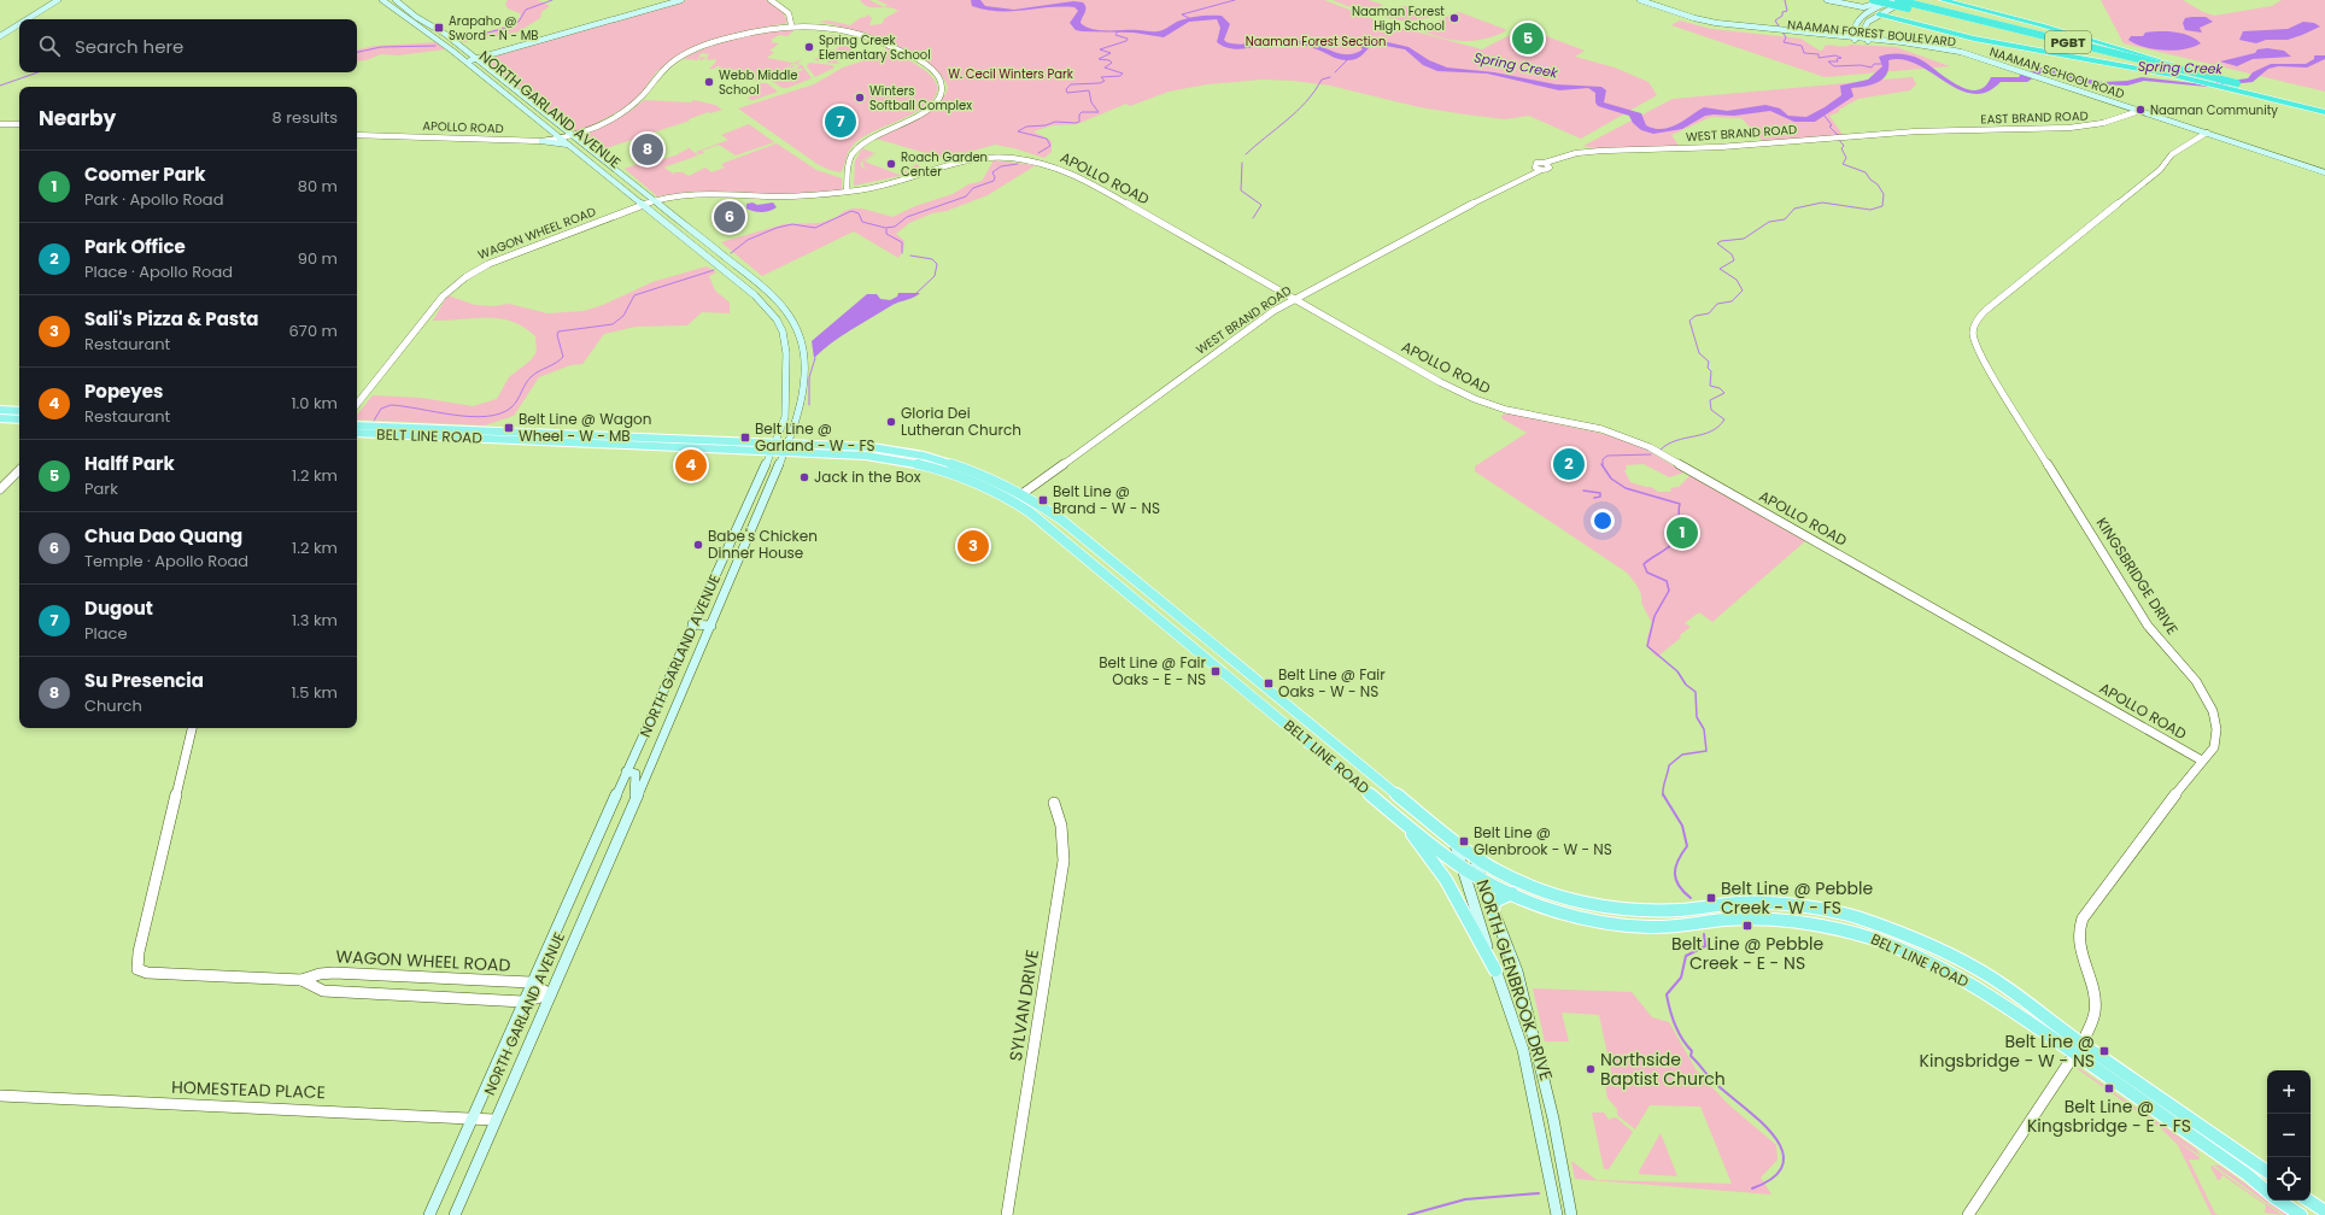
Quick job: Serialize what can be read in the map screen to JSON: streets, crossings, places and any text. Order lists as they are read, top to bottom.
{
  "streets": {
    "highway": ["PGBT"],
    "main road": [
      "NAAMAN FOREST BOULEVARD",
      "NAAMAN SCHOOL ROAD",
      "NORTH GARLAND AVENUE",
      "BELT LINE ROAD",
      "NORTH GLENBROOK DRIVE"
    ],
    "street": [
      "EAST BRAND ROAD",
      "APOLLO ROAD",
      "WEST BRAND ROAD",
      "WAGON WHEEL ROAD",
      "KINGSBRIDGE DRIVE",
      "SYLVAN DRIVE",
      "HOMESTEAD PLACE"
    ]
  },
  "crossings": [
    ["NAAMAN FOREST BOULEVARD", "NAAMAN SCHOOL ROAD"],
    ["NAAMAN SCHOOL ROAD", "EAST BRAND ROAD"],
    ["NAAMAN SCHOOL ROAD", "KINGSBRIDGE DRIVE"],
    ["NORTH GARLAND AVENUE", "APOLLO ROAD"],
    ["NORTH GARLAND AVENUE", "WAGON WHEEL ROAD"],
    ["NORTH GARLAND AVENUE", "BELT LINE ROAD"],
    ["NORTH GARLAND AVENUE", "HOMESTEAD PLACE"],
    ["EAST BRAND ROAD", "WEST BRAND ROAD"],
    ["APOLLO ROAD", "WEST BRAND ROAD"],
    ["APOLLO ROAD", "WAGON WHEEL ROAD"],
    ["APOLLO ROAD", "KINGSBRIDGE DRIVE"],
    ["WEST BRAND ROAD", "BELT LINE ROAD"],
    ["BELT LINE ROAD", "KINGSBRIDGE DRIVE"],
    ["BELT LINE ROAD", "NORTH GLENBROOK DRIVE"]
  ],
  "water": ["Spring Creek"],
  "parks": ["Naaman Forest Section", "W. Cecil Winters Park"],
  "places": {
    "other": [
      "Naaman Forest High School",
      "Spring Creek Elementary School",
      "Webb Middle School",
      "Winters Softball Complex",
      "Naaman Community",
      "Roach Garden Center",
      "Gloria Dei Lutheran Church",
      "Jack in the Box",
      "Babe's Chicken Dinner House",
      "Northside Baptist Church"
    ],
    "transit": [
      "Arapaho @ Sword - N - MB",
      "Belt Line @ Wagon Wheel - W - MB",
      "Belt Line @ Garland - W - FS",
      "Belt Line @ Brand - W - NS",
      "Belt Line @ Fair Oaks - E - NS",
      "Belt Line @ Fair Oaks - W - NS",
      "Belt Line @ Glenbrook - W - NS",
      "Belt Line @ Pebble Creek - W - FS",
      "Belt Line @ Pebble Creek - E - NS",
      "Belt Line @ Kingsbridge - W - NS",
      "Belt Line @ Kingsbridge - E - FS"
    ]
  },
  "page": {
    "search": "Search here",
    "pins": [
      "5",
      "7",
      "8",
      "6",
      "2",
      "4",
      "1",
      "3"
    ],
    "heading": ["Nearby", "8 results"],
    "list": [
      {
        "mark": "1",
        "name": "Coomer Park",
        "note": "Park · Apollo Road",
        "value": "80 m"
      },
      {
        "mark": "2",
        "name": "Park Office",
        "note": "Place · Apollo Road",
        "value": "90 m"
      },
      {
        "mark": "3",
        "name": "Sali's Pizza & Pasta",
        "note": "Restaurant",
        "value": "670 m"
      },
      {
        "mark": "4",
        "name": "Popeyes",
        "note": "Restaurant",
        "value": "1.0 km"
      },
      {
        "mark": "5",
        "name": "Halff Park",
        "note": "Park",
        "value": "1.2 km"
      },
      {
        "mark": "6",
        "name": "Chua Dao Quang",
        "note": "Temple · Apollo Road",
        "value": "1.2 km"
      },
      {
        "mark": "7",
        "name": "Dugout",
        "note": "Place",
        "value": "1.3 km"
      },
      {
        "mark": "8",
        "name": "Su Presencia",
        "note": "Church",
        "value": "1.5 km"
      }
    ],
    "map_buttons": ["+", "−"]
  }
}
